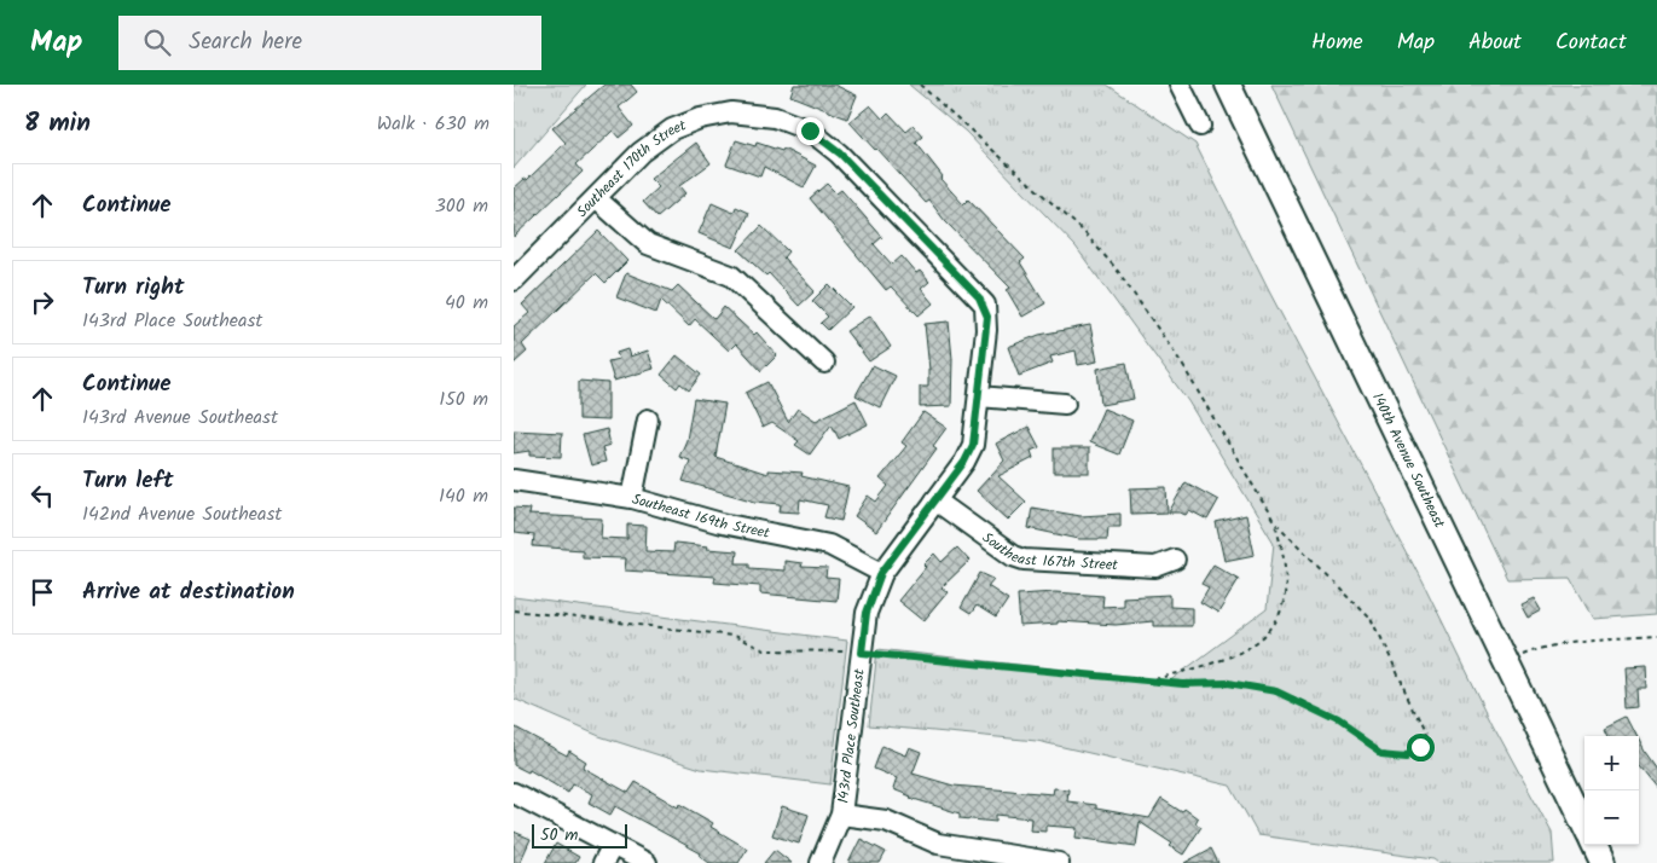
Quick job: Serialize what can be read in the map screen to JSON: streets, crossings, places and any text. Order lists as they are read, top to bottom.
{
  "streets": {
    "main road": ["140th Avenue Southeast"],
    "street": [
      "Southeast 170th Street",
      "Southeast 169th Street",
      "Southeast 167th Street",
      "143rd Place Southeast"
    ]
  },
  "crossings": [
    ["Southeast 170th Street", "143rd Place Southeast"],
    ["Southeast 169th Street", "143rd Place Southeast"],
    ["Southeast 167th Street", "143rd Place Southeast"]
  ],
  "scale_bar": "50 m",
  "page": {
    "header": "Map",
    "search": "Search here",
    "nav": [
      "Home",
      "Map",
      "About",
      "Contact"
    ],
    "heading": ["8 min", "Walk · 630 m"],
    "list": [
      ["Continue", "300 m"],
      ["Turn right", "143rd Place Southeast", "40 m"],
      ["Continue", "143rd Avenue Southeast", "150 m"],
      ["Turn left", "142nd Avenue Southeast", "140 m"],
      "Arrive at destination"
    ],
    "map_buttons": ["+", "−"],
    "scale": "50 m"
  }
}
